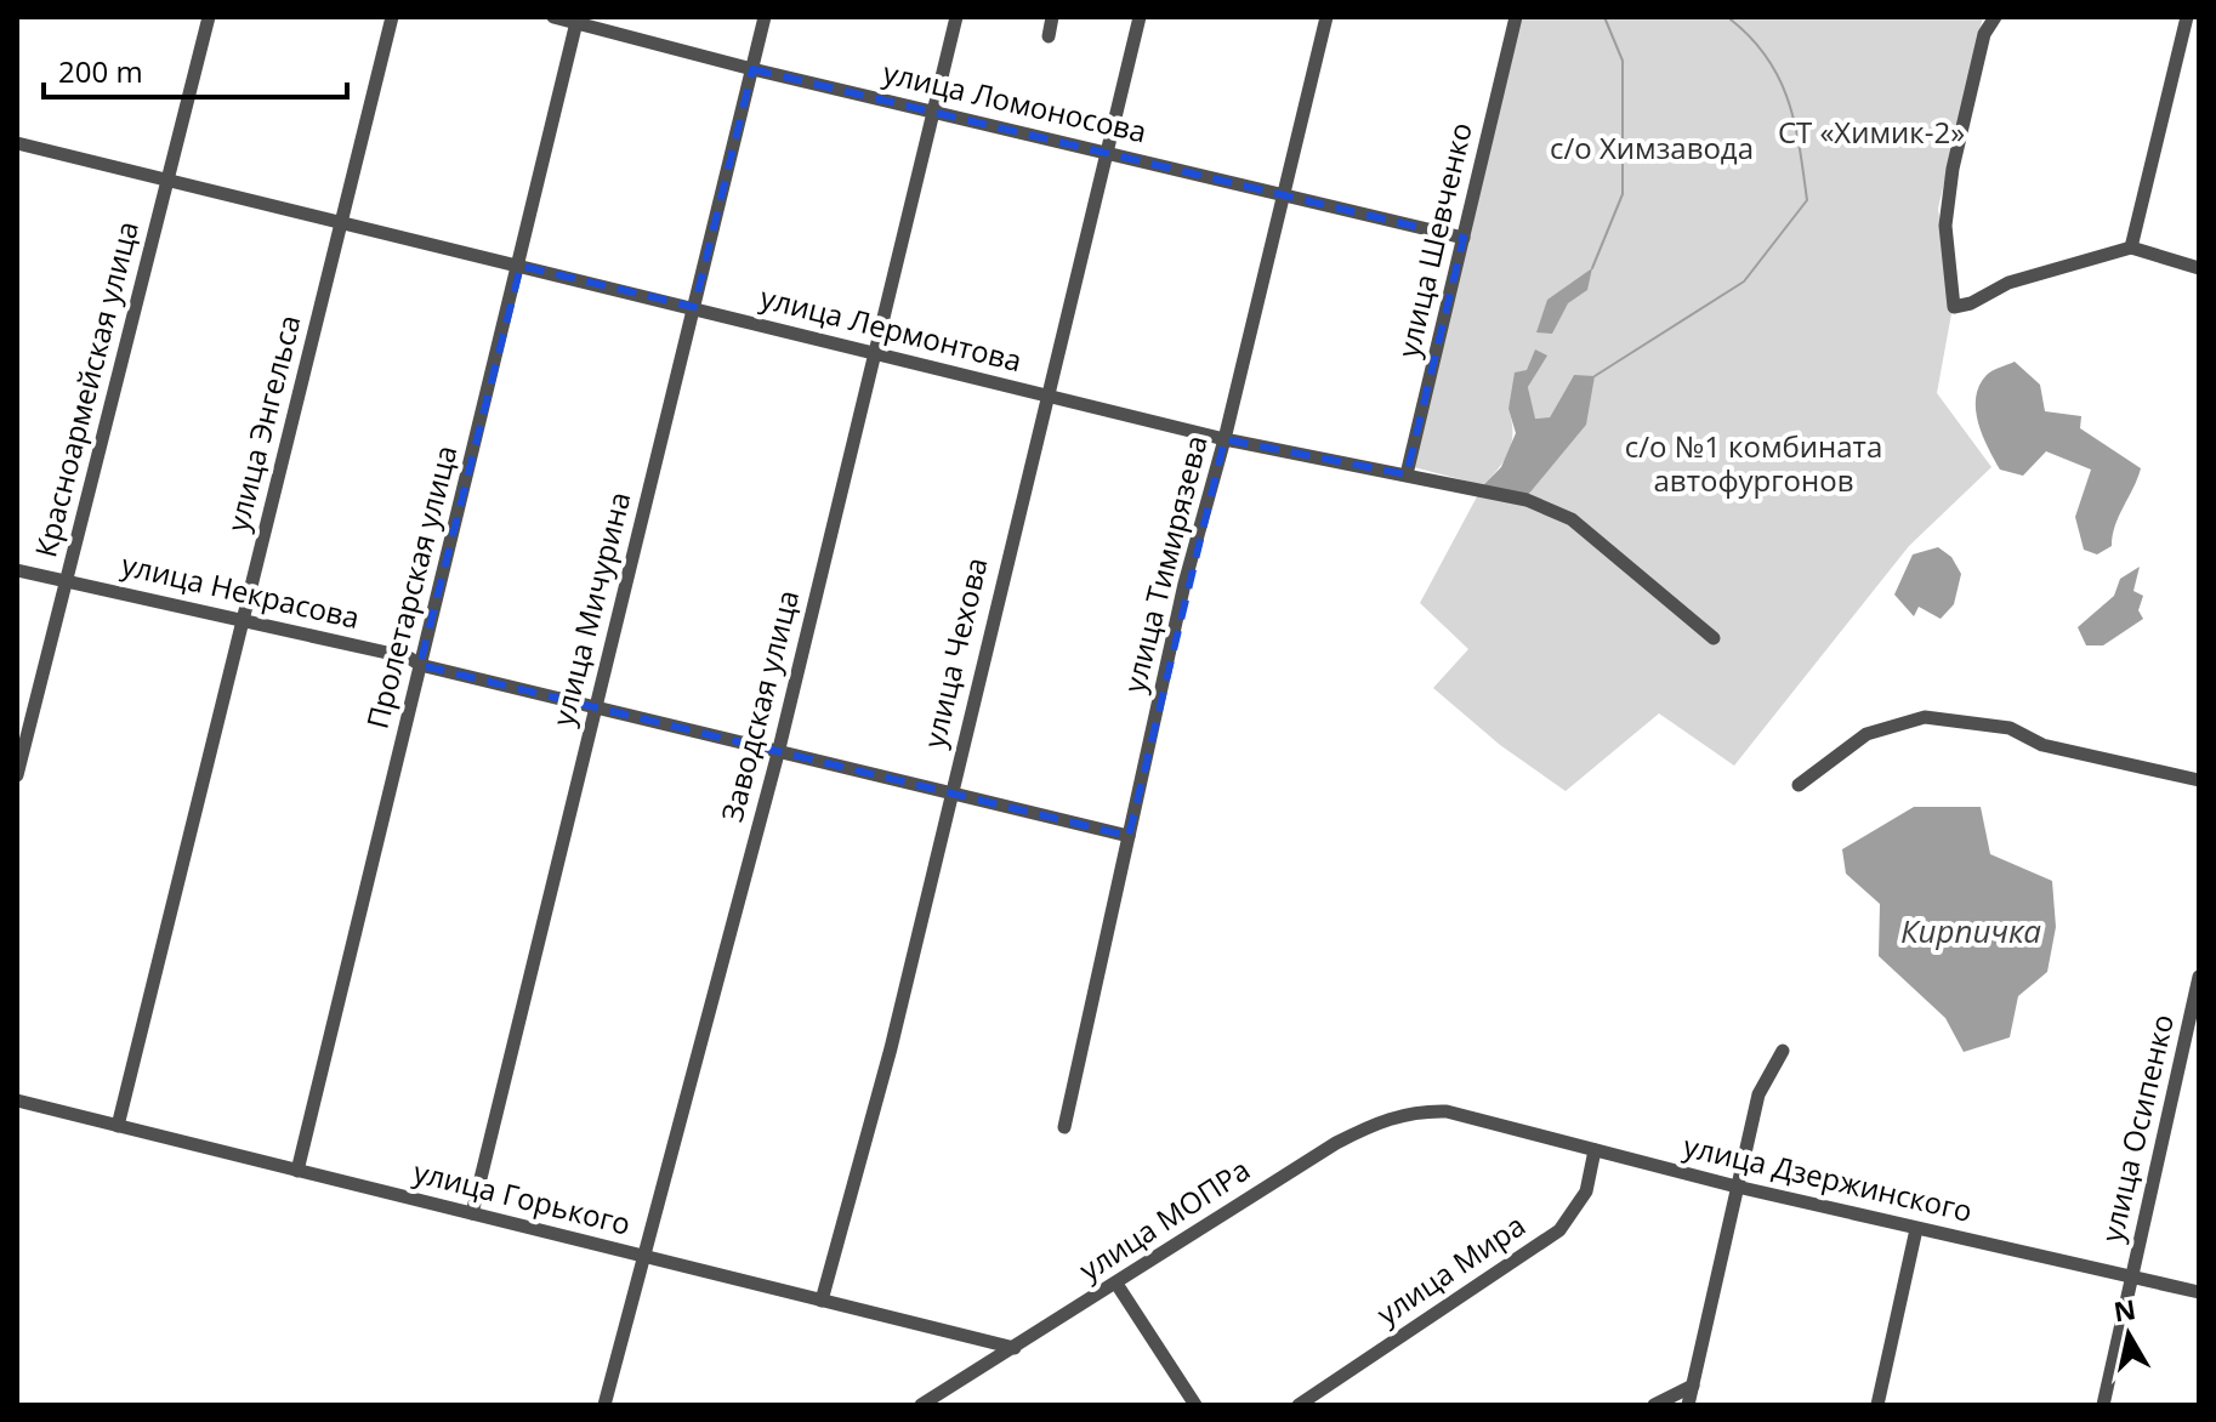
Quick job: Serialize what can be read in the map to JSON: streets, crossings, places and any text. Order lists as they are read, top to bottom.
{
  "streets": {
    "street": [
      "улица Ломоносова",
      "улица Шевченко",
      "улица Лермонтова",
      "Красноармейская улица",
      "улица Энгельса",
      "улица Тимирязева",
      "Пролетарская улица",
      "улица Некрасова",
      "улица Мичурина",
      "улица Чехова",
      "Заводская улица",
      "улица Осипенко",
      "улица Дзержинского",
      "улица Горького",
      "улица МОПРа",
      "улица Мира"
    ]
  },
  "crossings": [
    ["улица Ломоносова", "улица Шевченко"],
    ["улица Ломоносова", "улица Тимирязева"],
    ["улица Ломоносова", "Пролетарская улица"],
    ["улица Ломоносова", "улица Мичурина"],
    ["улица Ломоносова", "улица Чехова"],
    ["улица Ломоносова", "Заводская улица"],
    ["улица Шевченко", "улица Лермонтова"],
    ["улица Лермонтова", "Красноармейская улица"],
    ["улица Лермонтова", "улица Энгельса"],
    ["улица Лермонтова", "улица Тимирязева"],
    ["улица Лермонтова", "Пролетарская улица"],
    ["улица Лермонтова", "улица Мичурина"],
    ["улица Лермонтова", "улица Чехова"],
    ["улица Лермонтова", "Заводская улица"],
    ["Красноармейская улица", "улица Некрасова"],
    ["улица Энгельса", "улица Некрасова"],
    ["улица Энгельса", "улица Горького"],
    ["улица Тимирязева", "улица Некрасова"],
    ["Пролетарская улица", "улица Некрасова"],
    ["Пролетарская улица", "улица Горького"],
    ["улица Некрасова", "улица Мичурина"],
    ["улица Некрасова", "улица Чехова"],
    ["улица Некрасова", "Заводская улица"],
    ["улица Мичурина", "улица Горького"],
    ["улица Чехова", "улица Горького"],
    ["Заводская улица", "улица Горького"],
    ["улица Осипенко", "улица Дзержинского"],
    ["улица Дзержинского", "улица МОПРа"],
    ["улица Дзержинского", "улица Мира"],
    ["улица Горького", "улица МОПРа"]
  ],
  "water": ["Кирпичка"],
  "parks": ["СТ «Химик-2»", "с/о Химзавода", "с/о №1 комбината автофургонов"],
  "scale_bar": "200 m",
  "north": "top"
}
